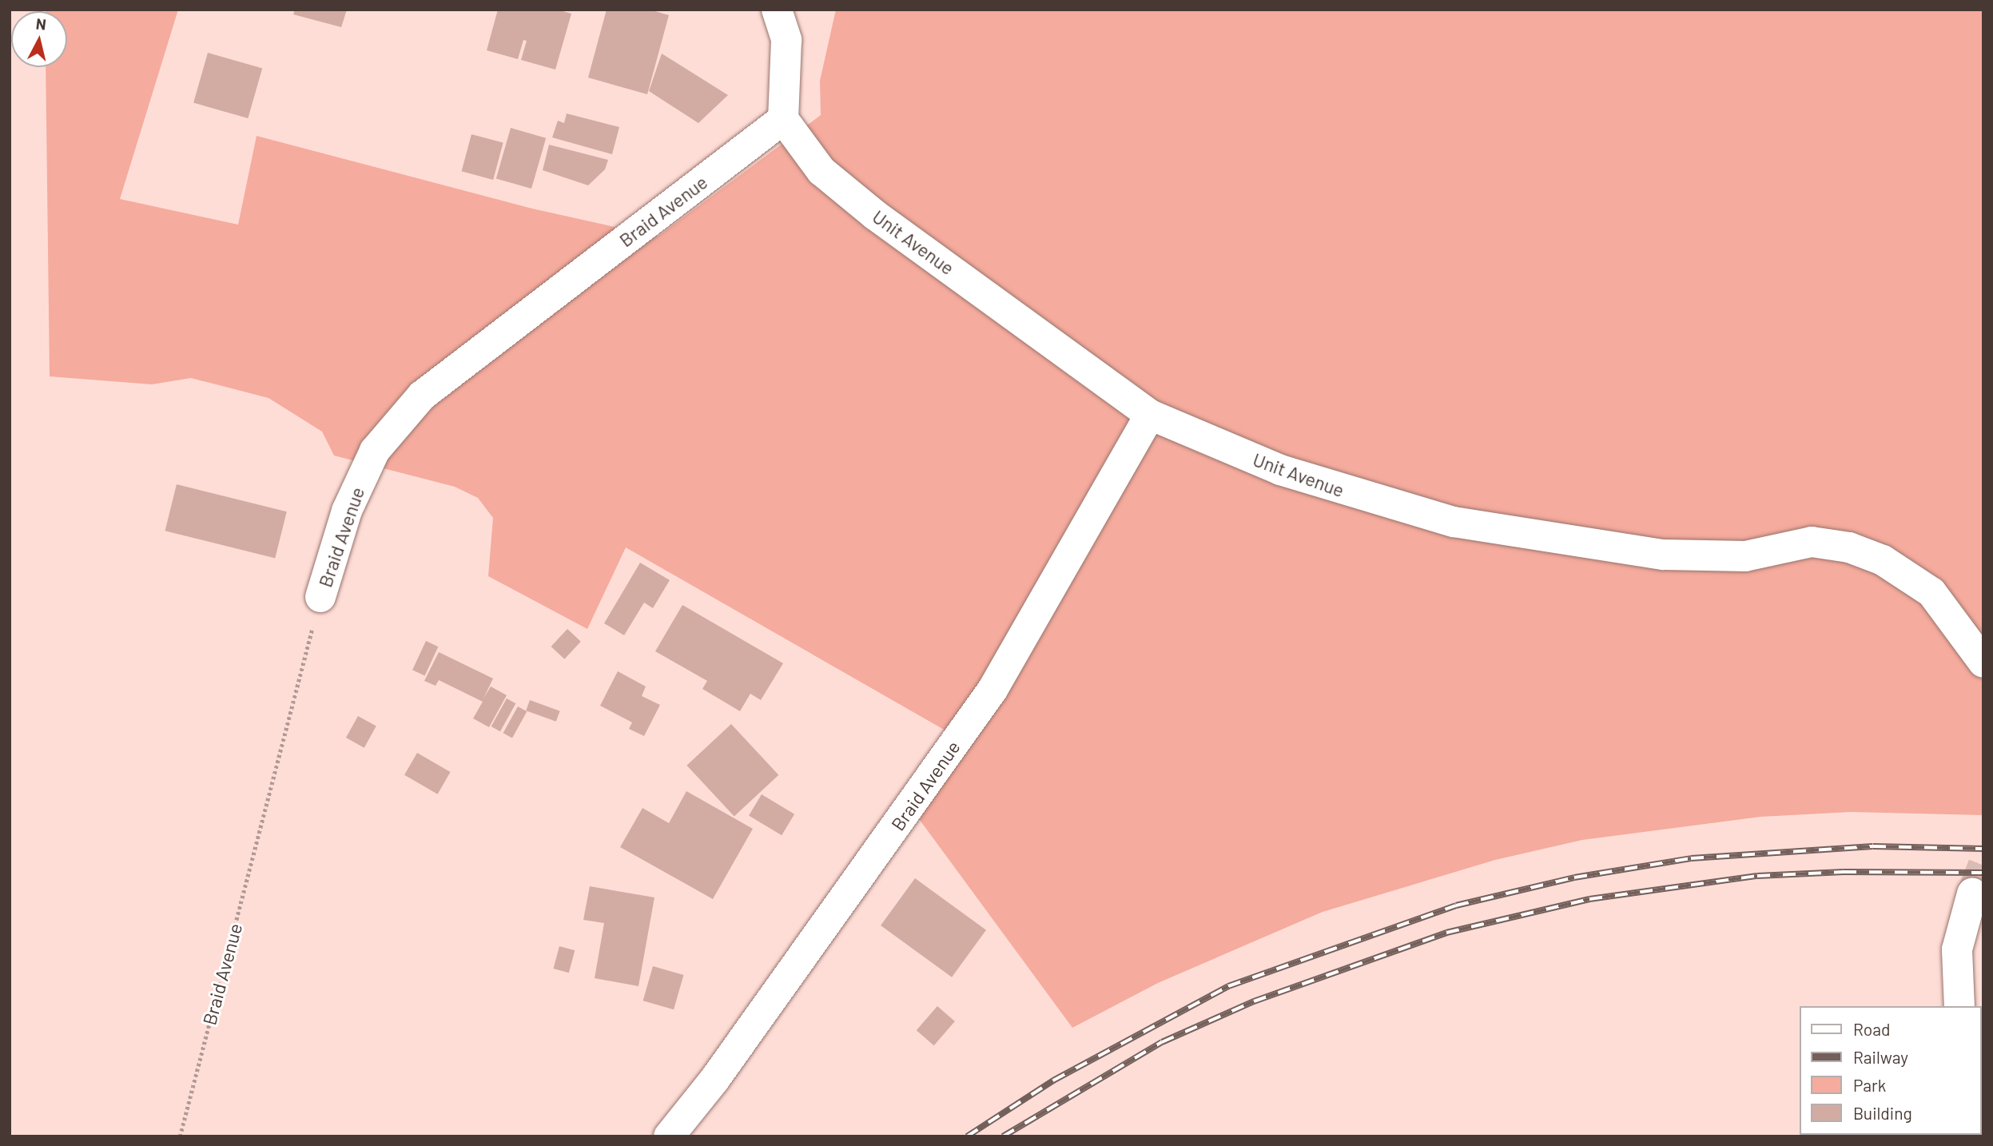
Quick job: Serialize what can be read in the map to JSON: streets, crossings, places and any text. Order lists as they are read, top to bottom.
{
  "streets": {
    "street": ["Braid Avenue", "Unit Avenue"]
  },
  "crossings": [
    ["Braid Avenue", "Unit Avenue"]
  ],
  "legend": [
    "Road",
    "Railway",
    "Park",
    "Building"
  ],
  "north": "top"
}
